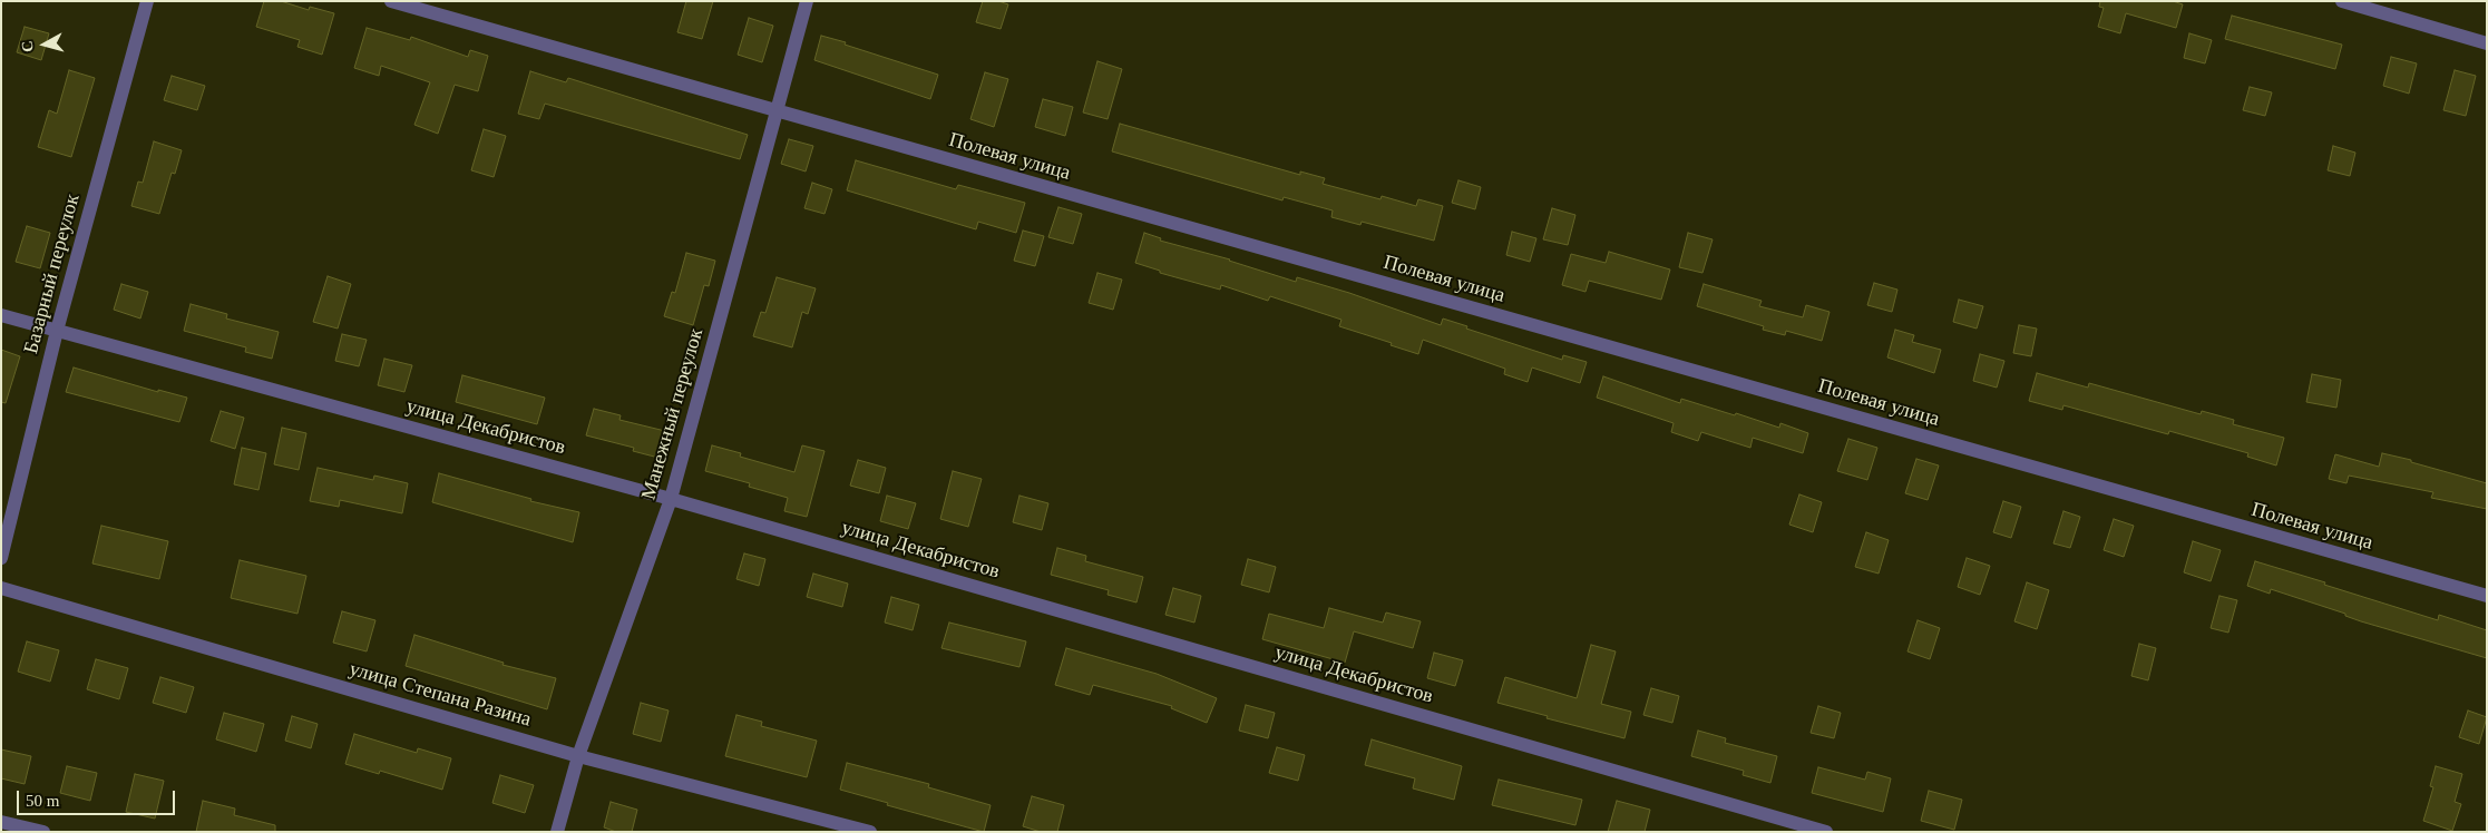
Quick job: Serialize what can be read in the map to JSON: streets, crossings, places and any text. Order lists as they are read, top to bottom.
{
  "streets": {
    "street": [
      "Полевая улица",
      "Базарный переулок",
      "Манежный переулок",
      "улица Декабристов",
      "улица Степана Разина"
    ]
  },
  "crossings": [
    ["Полевая улица", "Манежный переулок"],
    ["Базарный переулок", "улица Декабристов"],
    ["Манежный переулок", "улица Декабристов"],
    ["Манежный переулок", "улица Степана Разина"]
  ],
  "scale_bar": "50 m",
  "north": "left"
}
